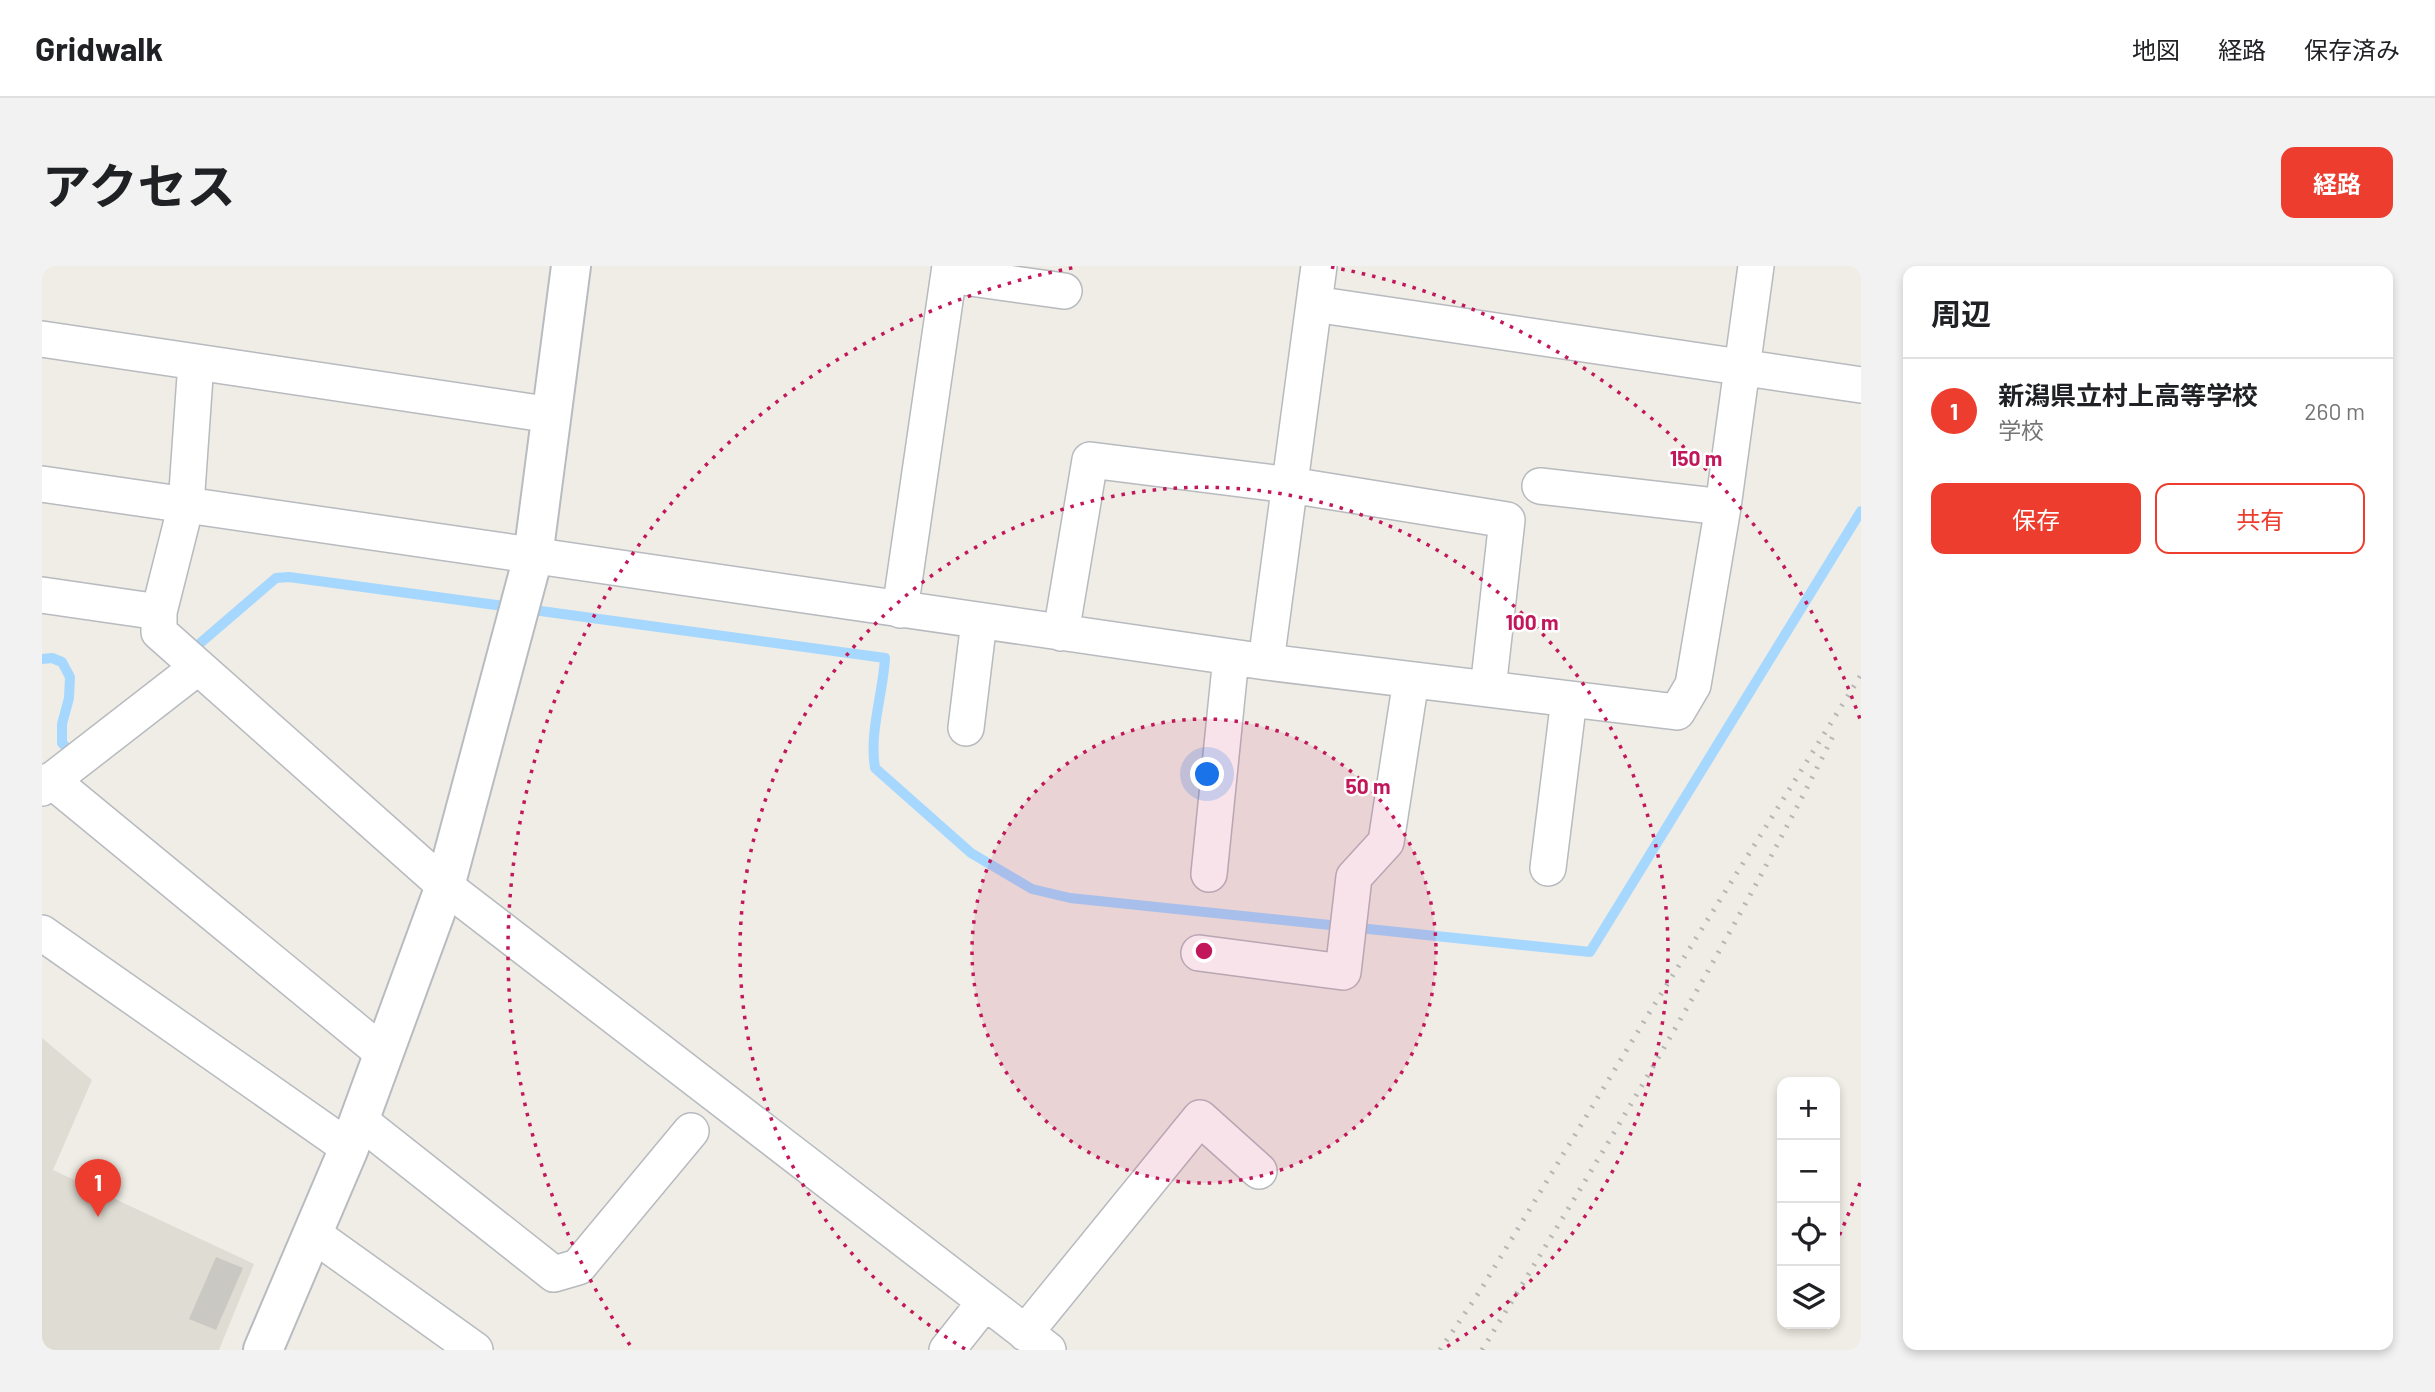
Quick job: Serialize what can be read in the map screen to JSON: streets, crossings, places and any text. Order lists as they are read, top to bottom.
{
  "page": {
    "header": "Gridwalk",
    "nav": ["地図", "経路", "保存済み"],
    "title": "アクセス",
    "buttons": [
      "経路",
      ["保存", "共有"]
    ],
    "heading": "周辺",
    "list": [
      {
        "mark": "1",
        "name": "新潟県立村上高等学校",
        "note": "学校",
        "value": "260 m"
      }
    ],
    "map_buttons": ["+", "−"],
    "pins": "1"
  },
  "rings": ["150 m", "100 m", "50 m"]
}
